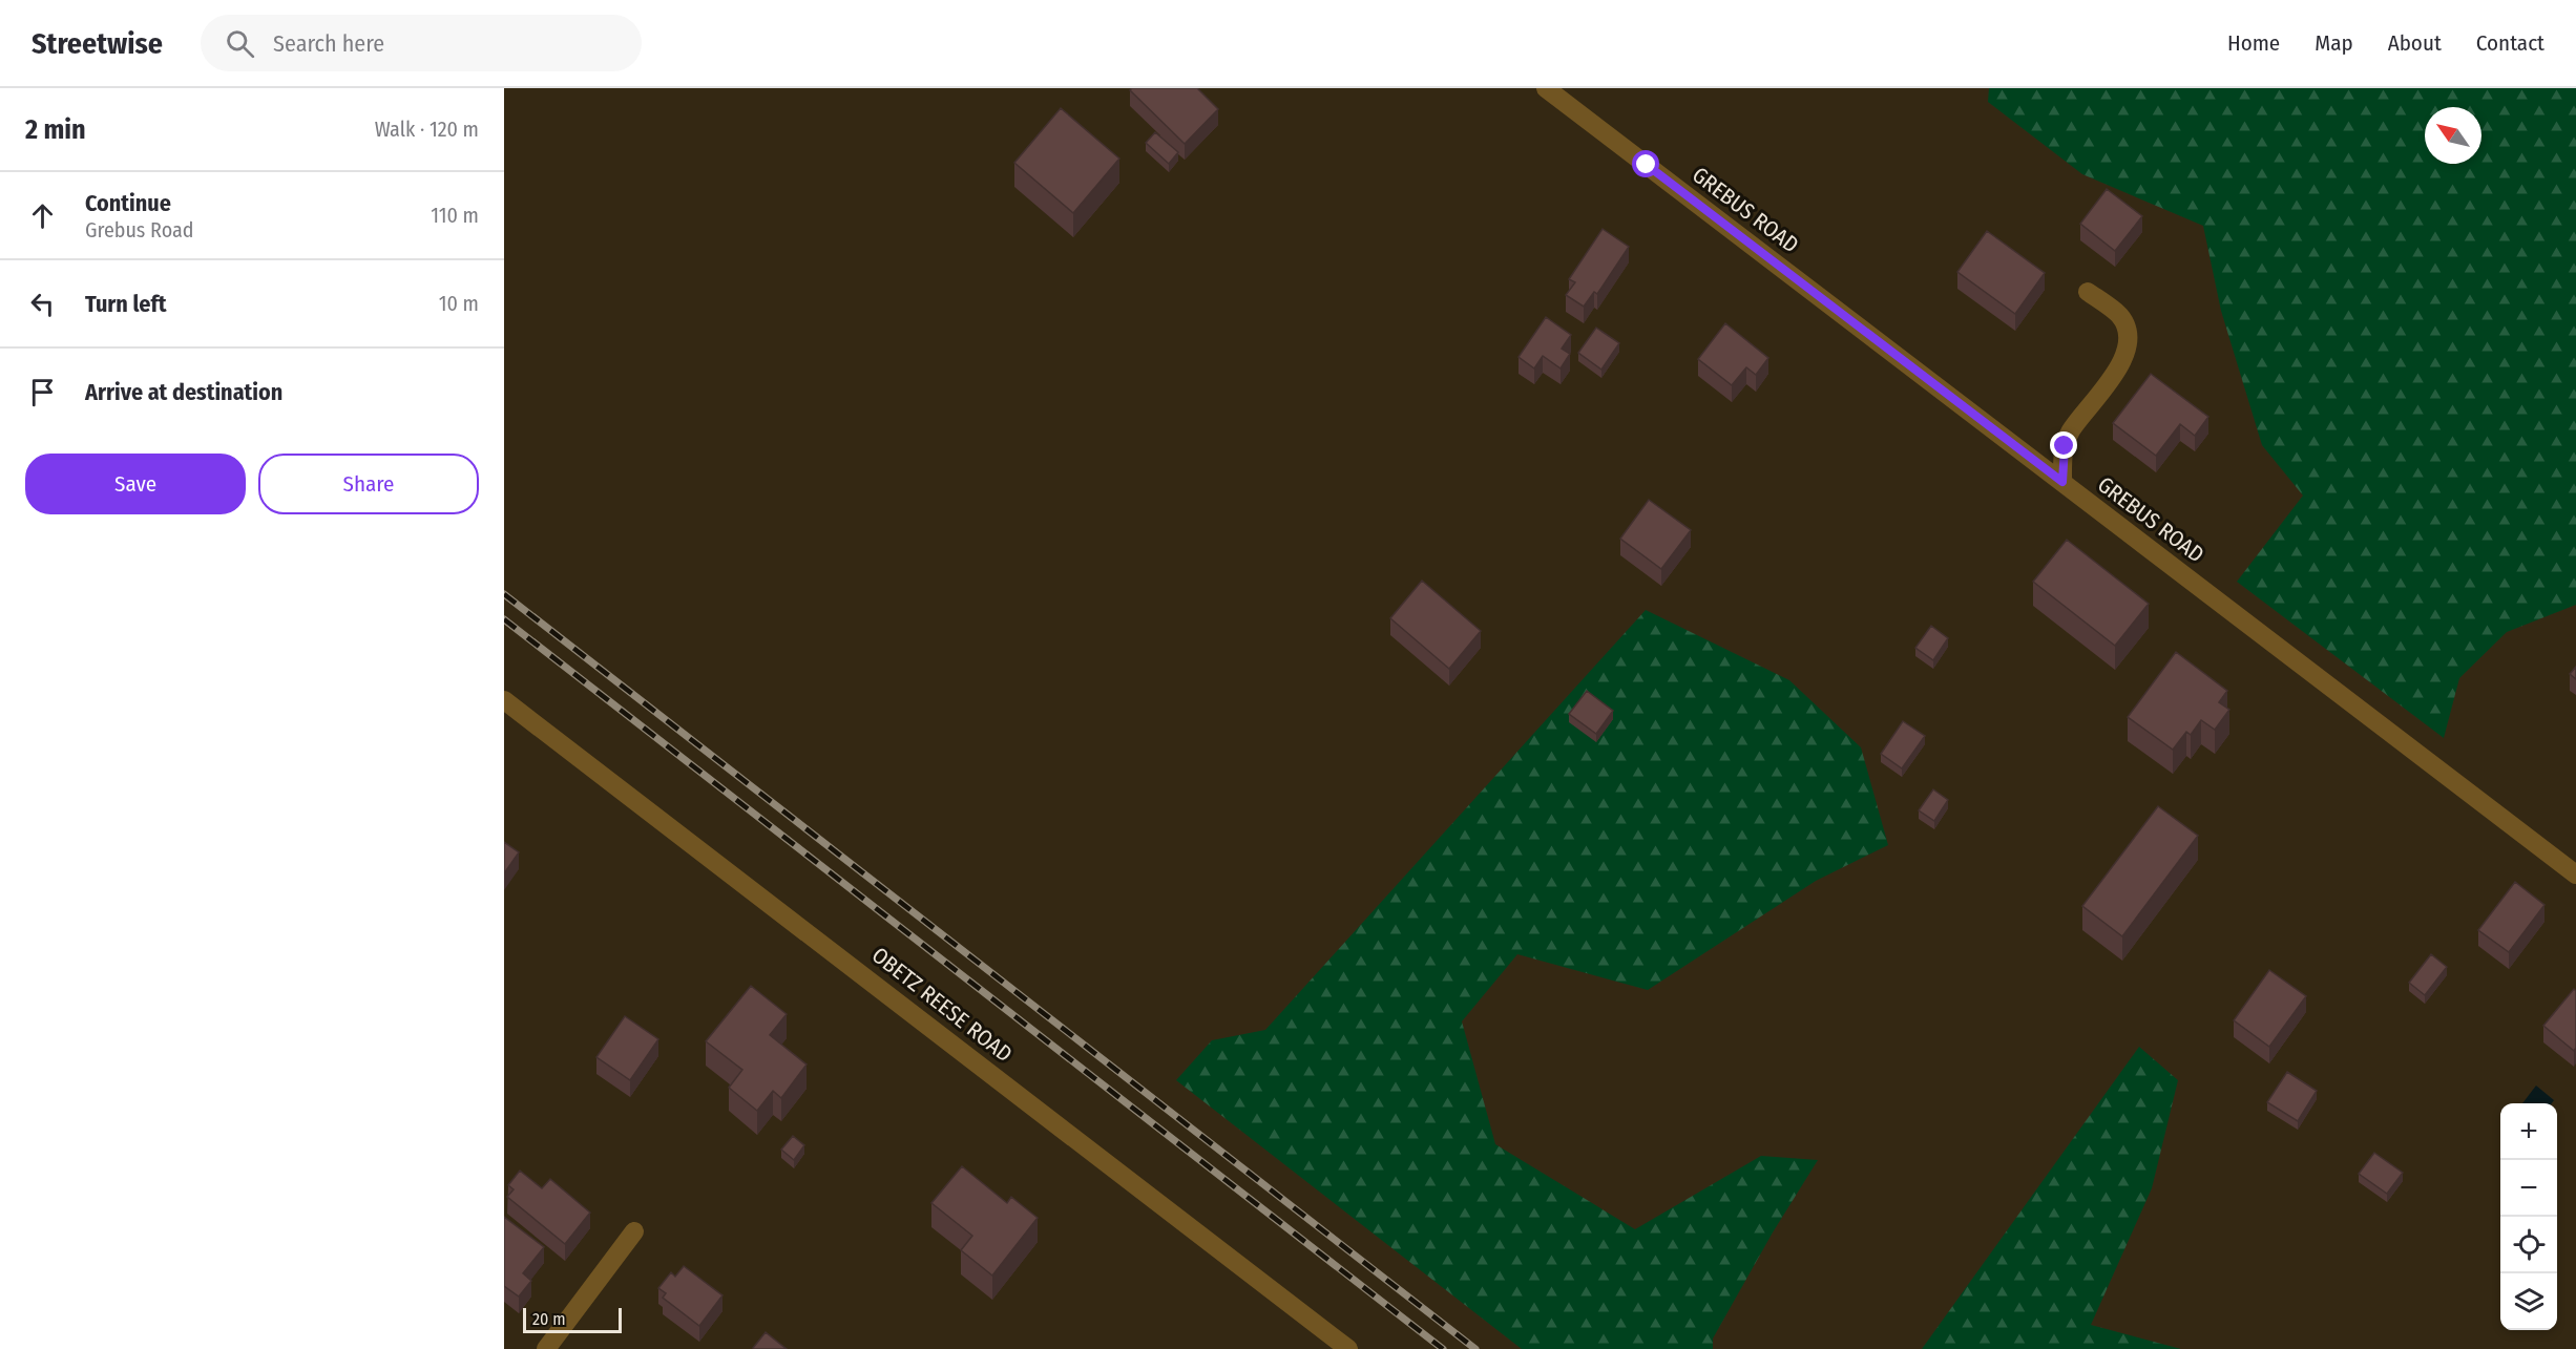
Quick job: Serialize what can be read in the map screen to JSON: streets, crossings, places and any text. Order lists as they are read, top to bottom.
{
  "streets": {
    "street": ["GREBUS ROAD", "OBETZ REESE ROAD"]
  },
  "scale_bar": "20 m",
  "north": "top left",
  "page": {
    "header": "Streetwise",
    "search": "Search here",
    "nav": [
      "Home",
      "Map",
      "About",
      "Contact"
    ],
    "heading": ["2 min", "Walk · 120 m"],
    "list": [
      ["Continue", "Grebus Road", "110 m"],
      ["Turn left", "10 m"],
      "Arrive at destination"
    ],
    "buttons": ["Save", "Share"],
    "map_buttons": ["+", "−"],
    "scale": "20 m"
  }
}
